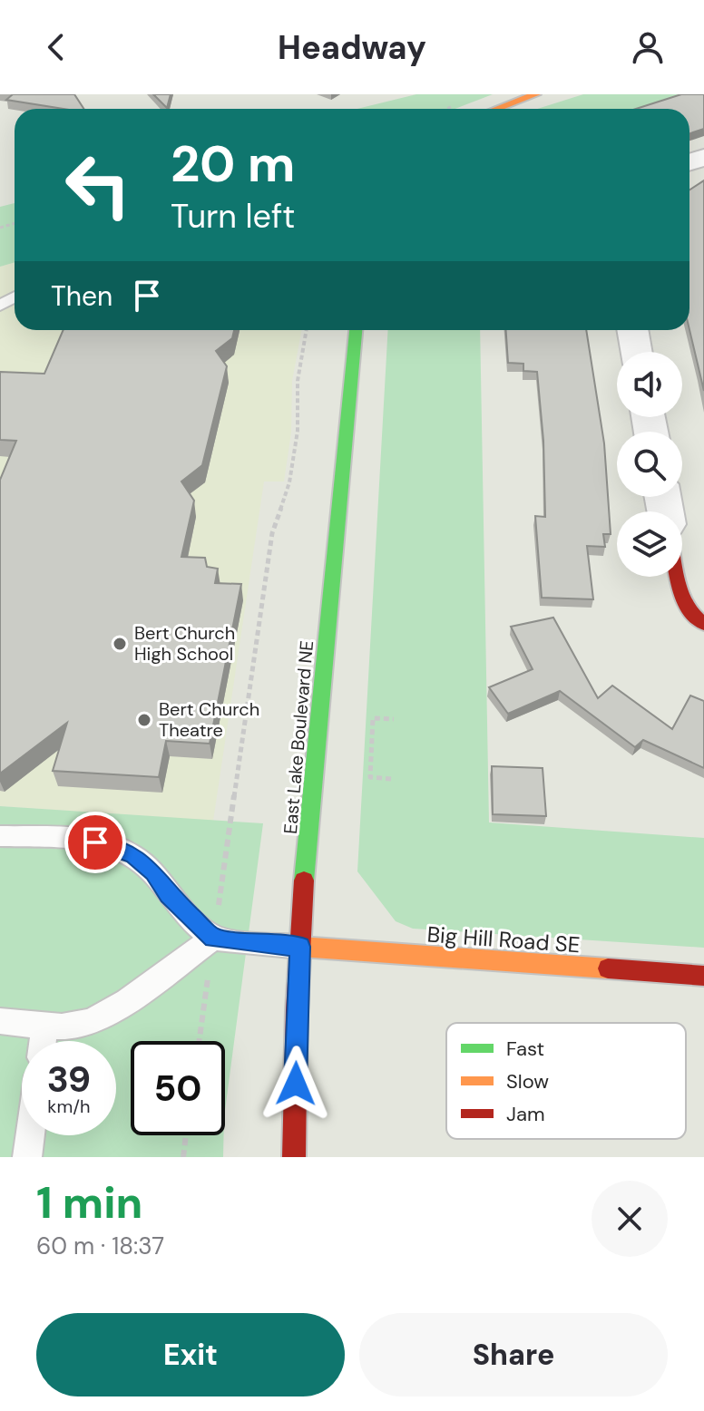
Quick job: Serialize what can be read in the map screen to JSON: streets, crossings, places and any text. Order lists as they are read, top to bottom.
{
  "streets": {
    "main road": ["East Lake Boulevard NE", "Big Hill Road SE"]
  },
  "crossings": [
    ["East Lake Boulevard NE", "Big Hill Road SE"]
  ],
  "places": ["Bert Church High School", "Bert Church Theatre"],
  "legend": ["Fast", "Slow", "Jam"],
  "page": {
    "header": "Headway",
    "turn": ["20 m", "Turn left"],
    "then": "Then",
    "speed": "39 km/h",
    "limit": "50",
    "heading": ["1 min", "60 m · 18:37"],
    "buttons": ["Exit", "Share"]
  }
}
